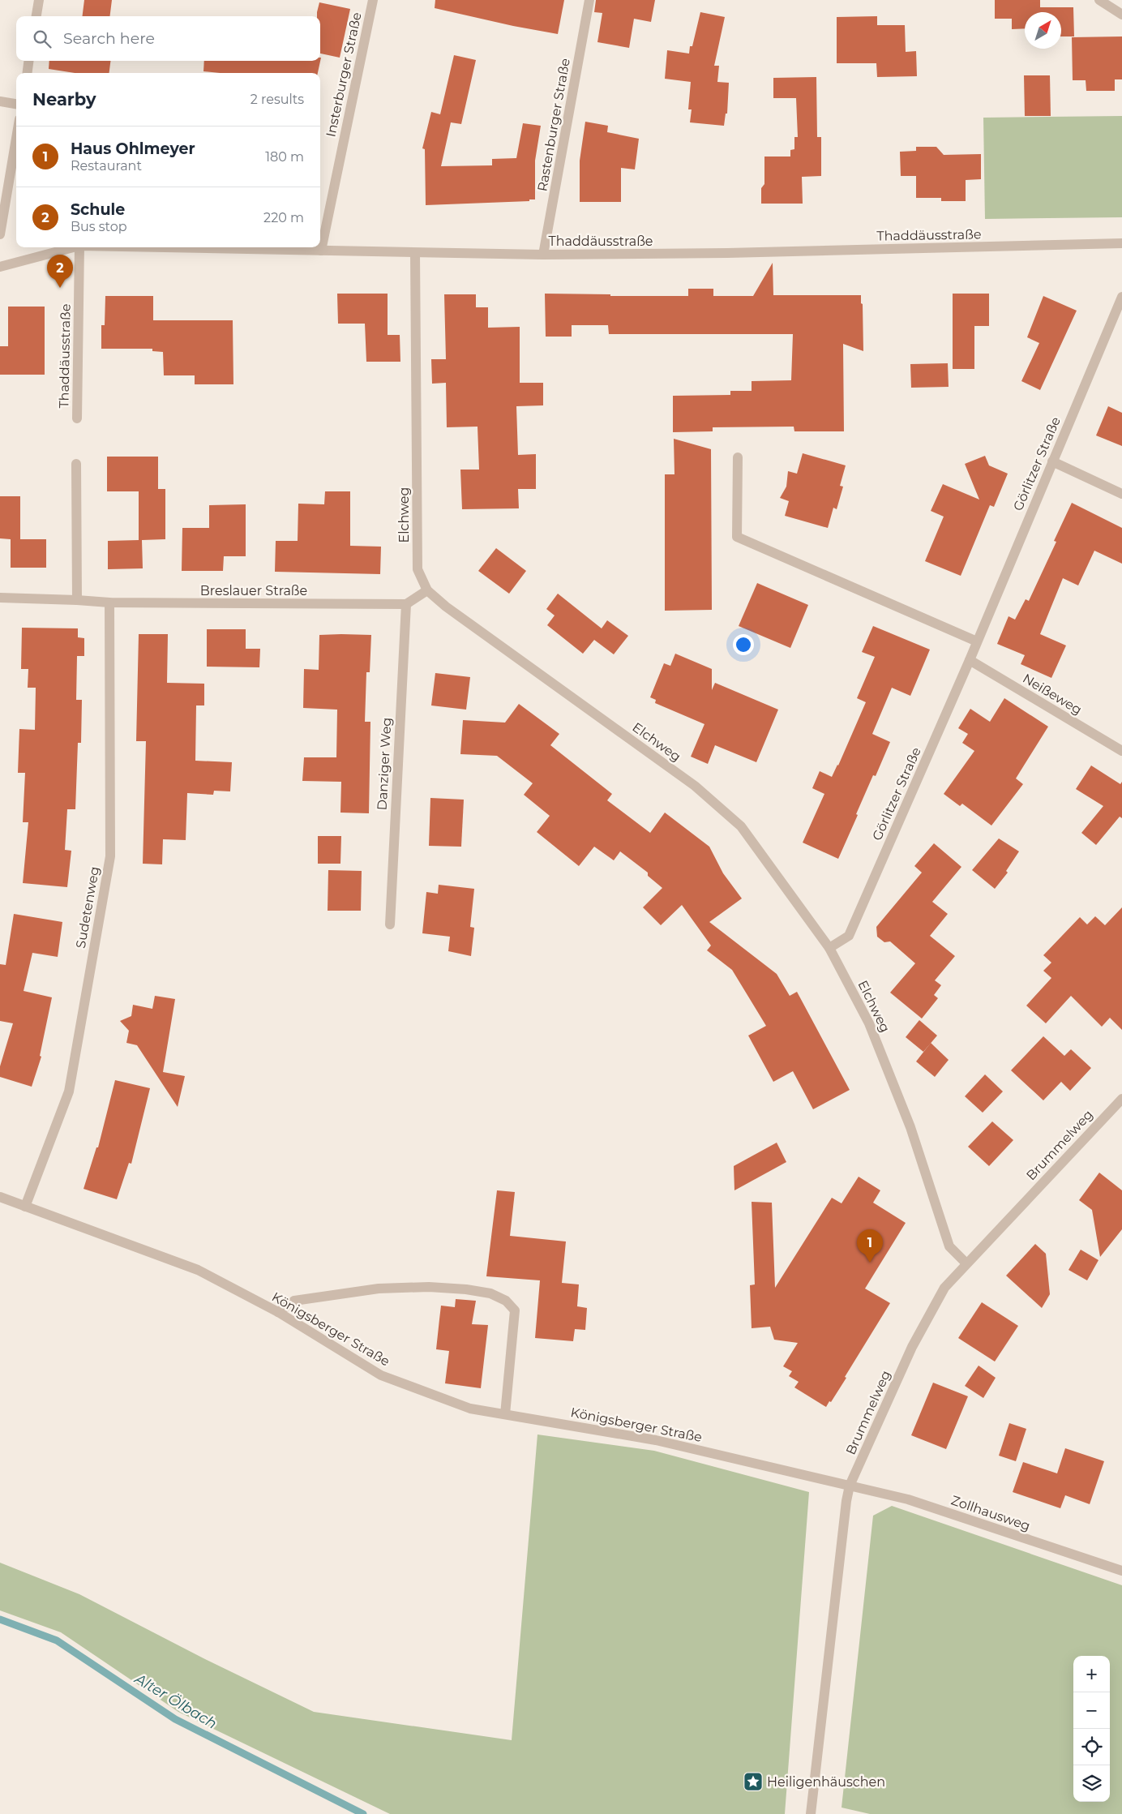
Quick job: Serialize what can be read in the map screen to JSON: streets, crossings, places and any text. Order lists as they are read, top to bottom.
{
  "streets": {
    "street": [
      "Insterburger Straße",
      "Rastenburger Straße",
      "Thaddäusstraße",
      "Görlitzer Straße",
      "Elchweg",
      "Breslauer Straße",
      "Neißeweg",
      "Danziger Weg",
      "Sudetenweg",
      "Brummelweg",
      "Königsberger Straße",
      "Zollhausweg"
    ]
  },
  "crossings": [
    ["Insterburger Straße", "Thaddäusstraße"],
    ["Rastenburger Straße", "Thaddäusstraße"],
    ["Thaddäusstraße", "Elchweg"],
    ["Görlitzer Straße", "Elchweg"],
    ["Görlitzer Straße", "Neißeweg"],
    ["Elchweg", "Brummelweg"],
    ["Breslauer Straße", "Danziger Weg"],
    ["Breslauer Straße", "Sudetenweg"],
    ["Sudetenweg", "Königsberger Straße"],
    ["Brummelweg", "Königsberger Straße"],
    ["Brummelweg", "Zollhausweg"],
    ["Königsberger Straße", "Zollhausweg"]
  ],
  "water": ["Alter Ölbach"],
  "places": {
    "place": ["Heiligenhäuschen"]
  },
  "north": "top right",
  "page": {
    "search": "Search here",
    "heading": ["Nearby", "2 results"],
    "list": [
      {
        "mark": "1",
        "name": "Haus Ohlmeyer",
        "note": "Restaurant",
        "value": "180 m"
      },
      {
        "mark": "2",
        "name": "Schule",
        "note": "Bus stop",
        "value": "220 m"
      }
    ],
    "pins": ["2", "1"],
    "map_buttons": ["+", "−"]
  }
}
